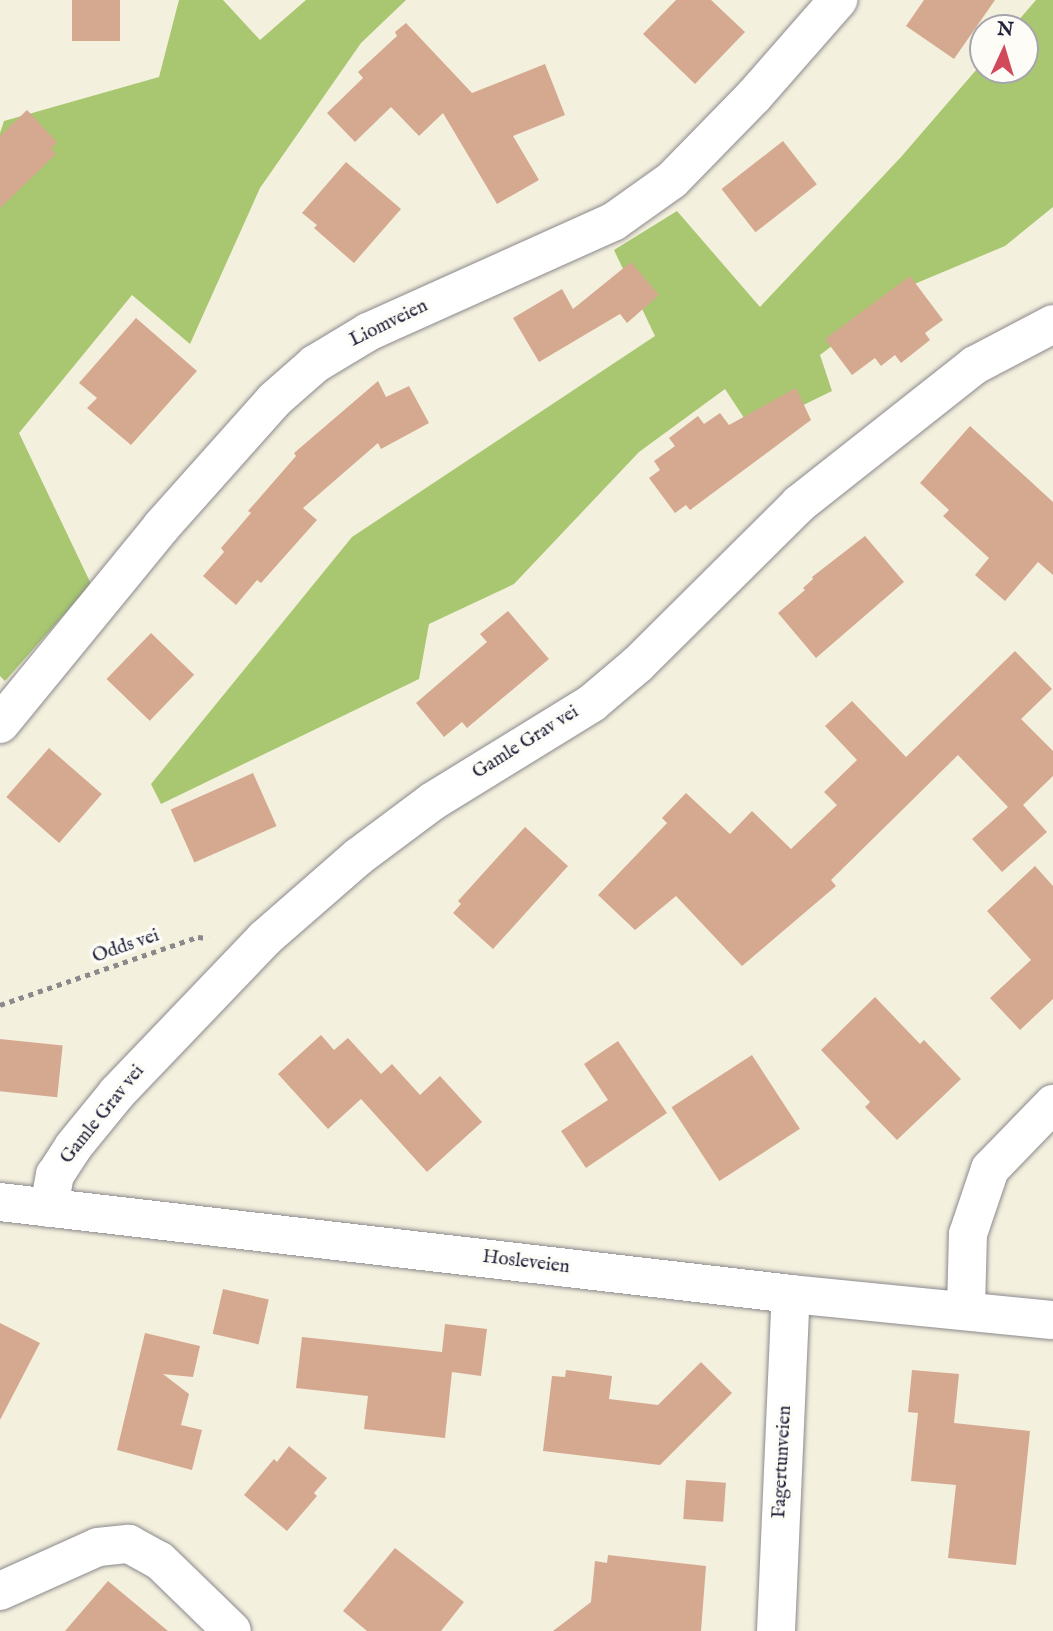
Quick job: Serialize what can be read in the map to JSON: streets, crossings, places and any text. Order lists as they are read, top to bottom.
{
  "streets": {
    "street": [
      "Liomveien",
      "Gamle Grav vei",
      "Hosleveien",
      "Fagertunveien"
    ],
    "path": ["Odds vei"]
  },
  "crossings": [
    ["Gamle Grav vei", "Odds vei"],
    ["Gamle Grav vei", "Hosleveien"],
    ["Hosleveien", "Fagertunveien"]
  ],
  "north": "top"
}
